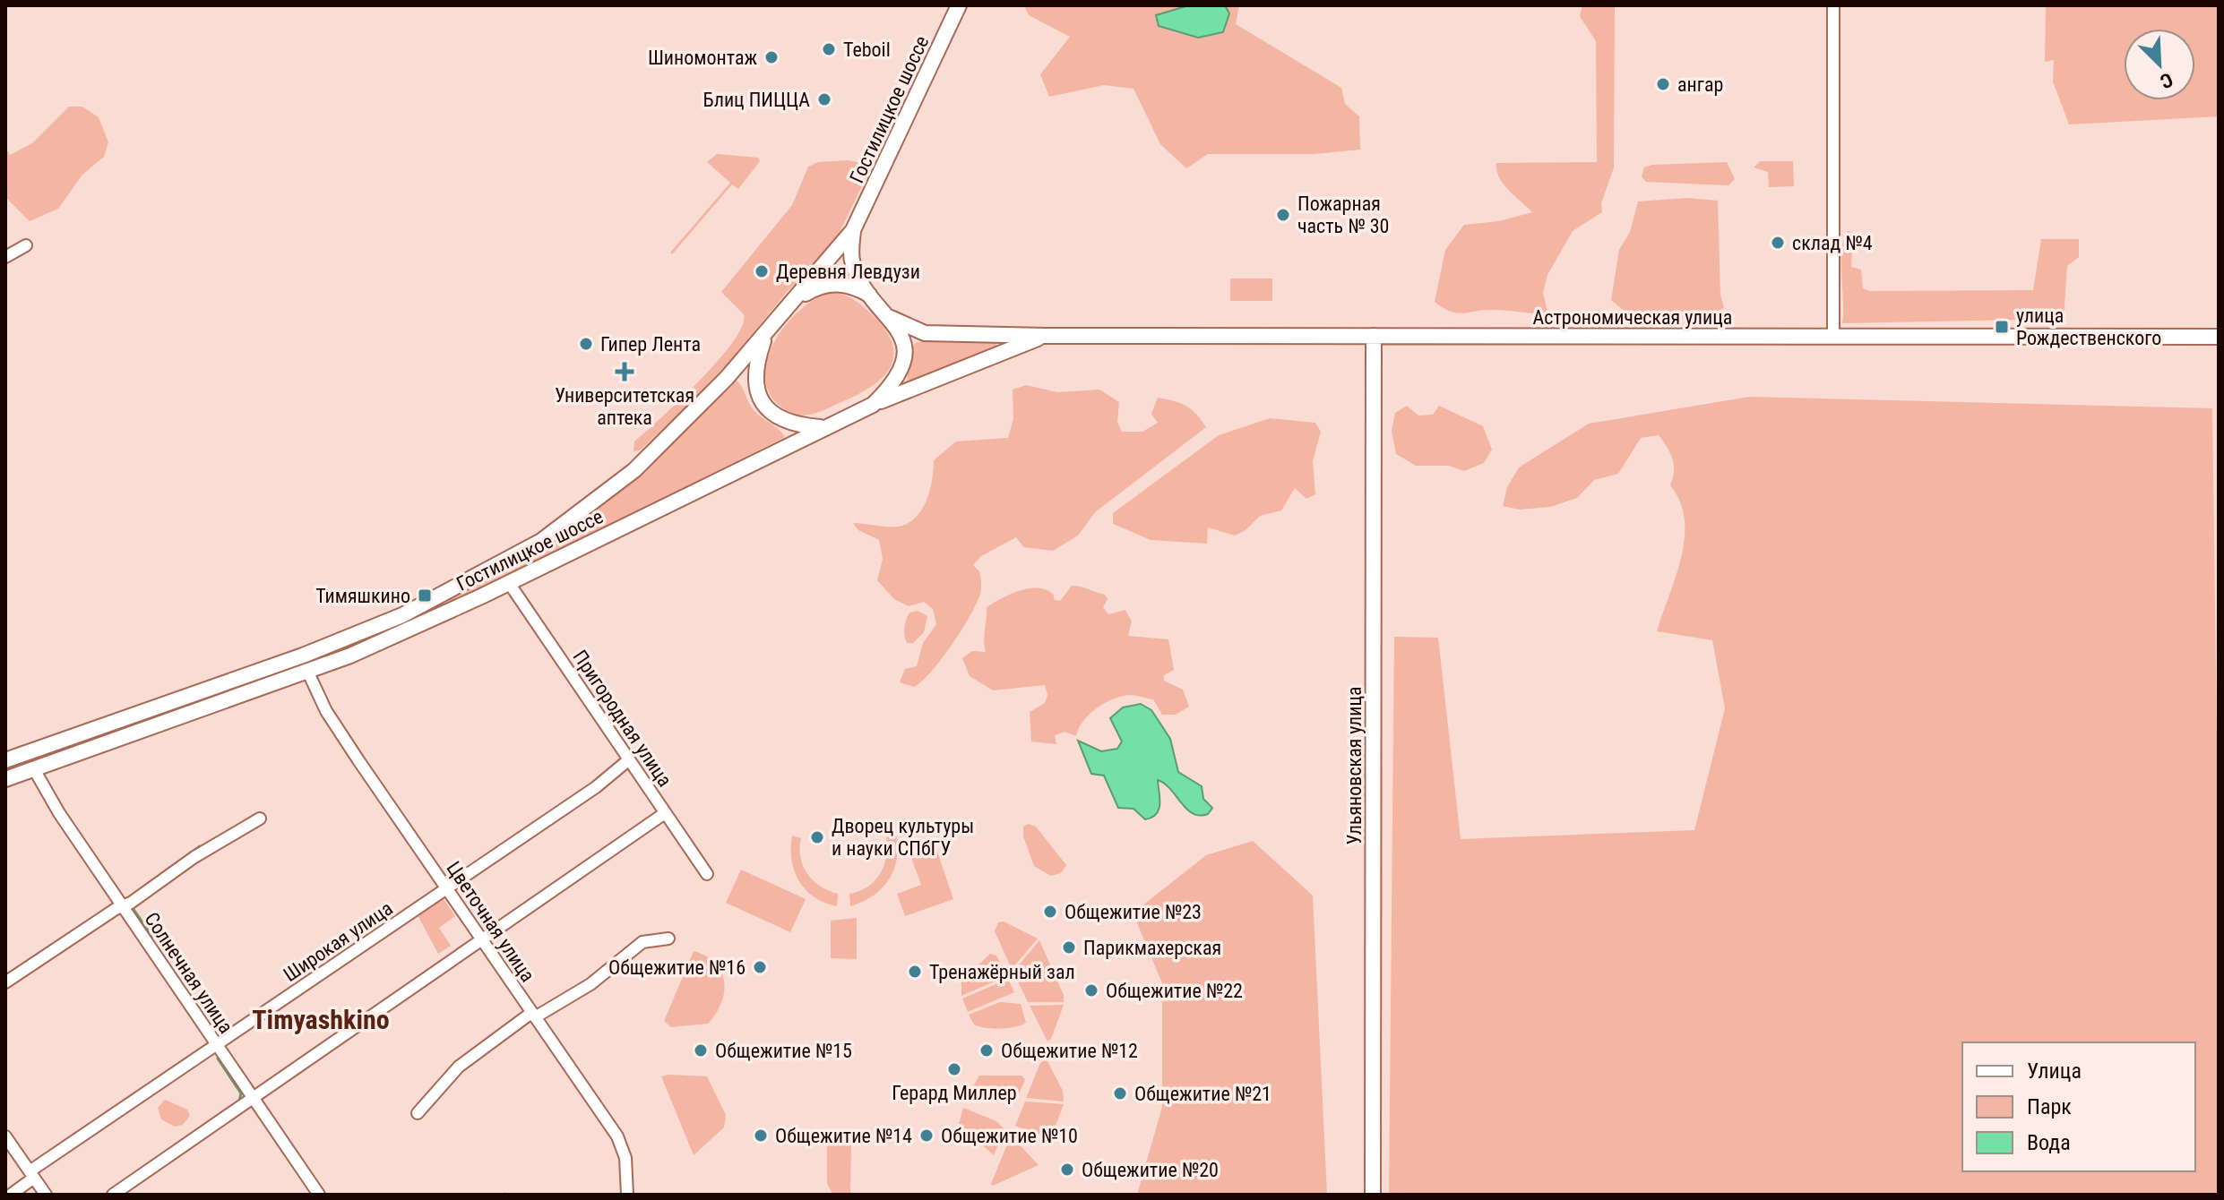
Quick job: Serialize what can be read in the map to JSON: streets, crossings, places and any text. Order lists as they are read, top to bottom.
{
  "streets": {
    "main road": ["Гостилицкое шоссе", "Астрономическая улица", "Ульяновская улица"],
    "street": [
      "Пригородная улица",
      "Цветочная улица",
      "Широкая улица",
      "Солнечная улица"
    ]
  },
  "crossings": [
    ["Гостилицкое шоссе", "Астрономическая улица"],
    ["Гостилицкое шоссе", "Пригородная улица"],
    ["Гостилицкое шоссе", "Цветочная улица"],
    ["Гостилицкое шоссе", "Солнечная улица"],
    ["Астрономическая улица", "Ульяновская улица"],
    ["Пригородная улица", "Широкая улица"],
    ["Цветочная улица", "Широкая улица"],
    ["Широкая улица", "Солнечная улица"]
  ],
  "districts": ["Timyashkino"],
  "places": {
    "other": [
      "Teboil",
      "Шиномонтаж",
      "ангар",
      "Блиц ПИЦЦА",
      "Пожарная часть № 30",
      "склад №4",
      "Деревня Левдузи",
      "Гипер Лента",
      "Дворец культуры и науки СПбГУ",
      "Общежитие №23",
      "Парикмахерская",
      "Общежитие №16",
      "Тренажёрный зал",
      "Общежитие №22",
      "Общежитие №15",
      "Общежитие №12",
      "Герард Миллер",
      "Общежитие №21",
      "Общежитие №14",
      "Общежитие №10",
      "Общежитие №20"
    ],
    "transit": ["улица Рождественского", "Тимяшкино"],
    "health": ["Университетская аптека"]
  },
  "legend": ["Улица", "Парк", "Вода"],
  "north": "bottom right"
}
